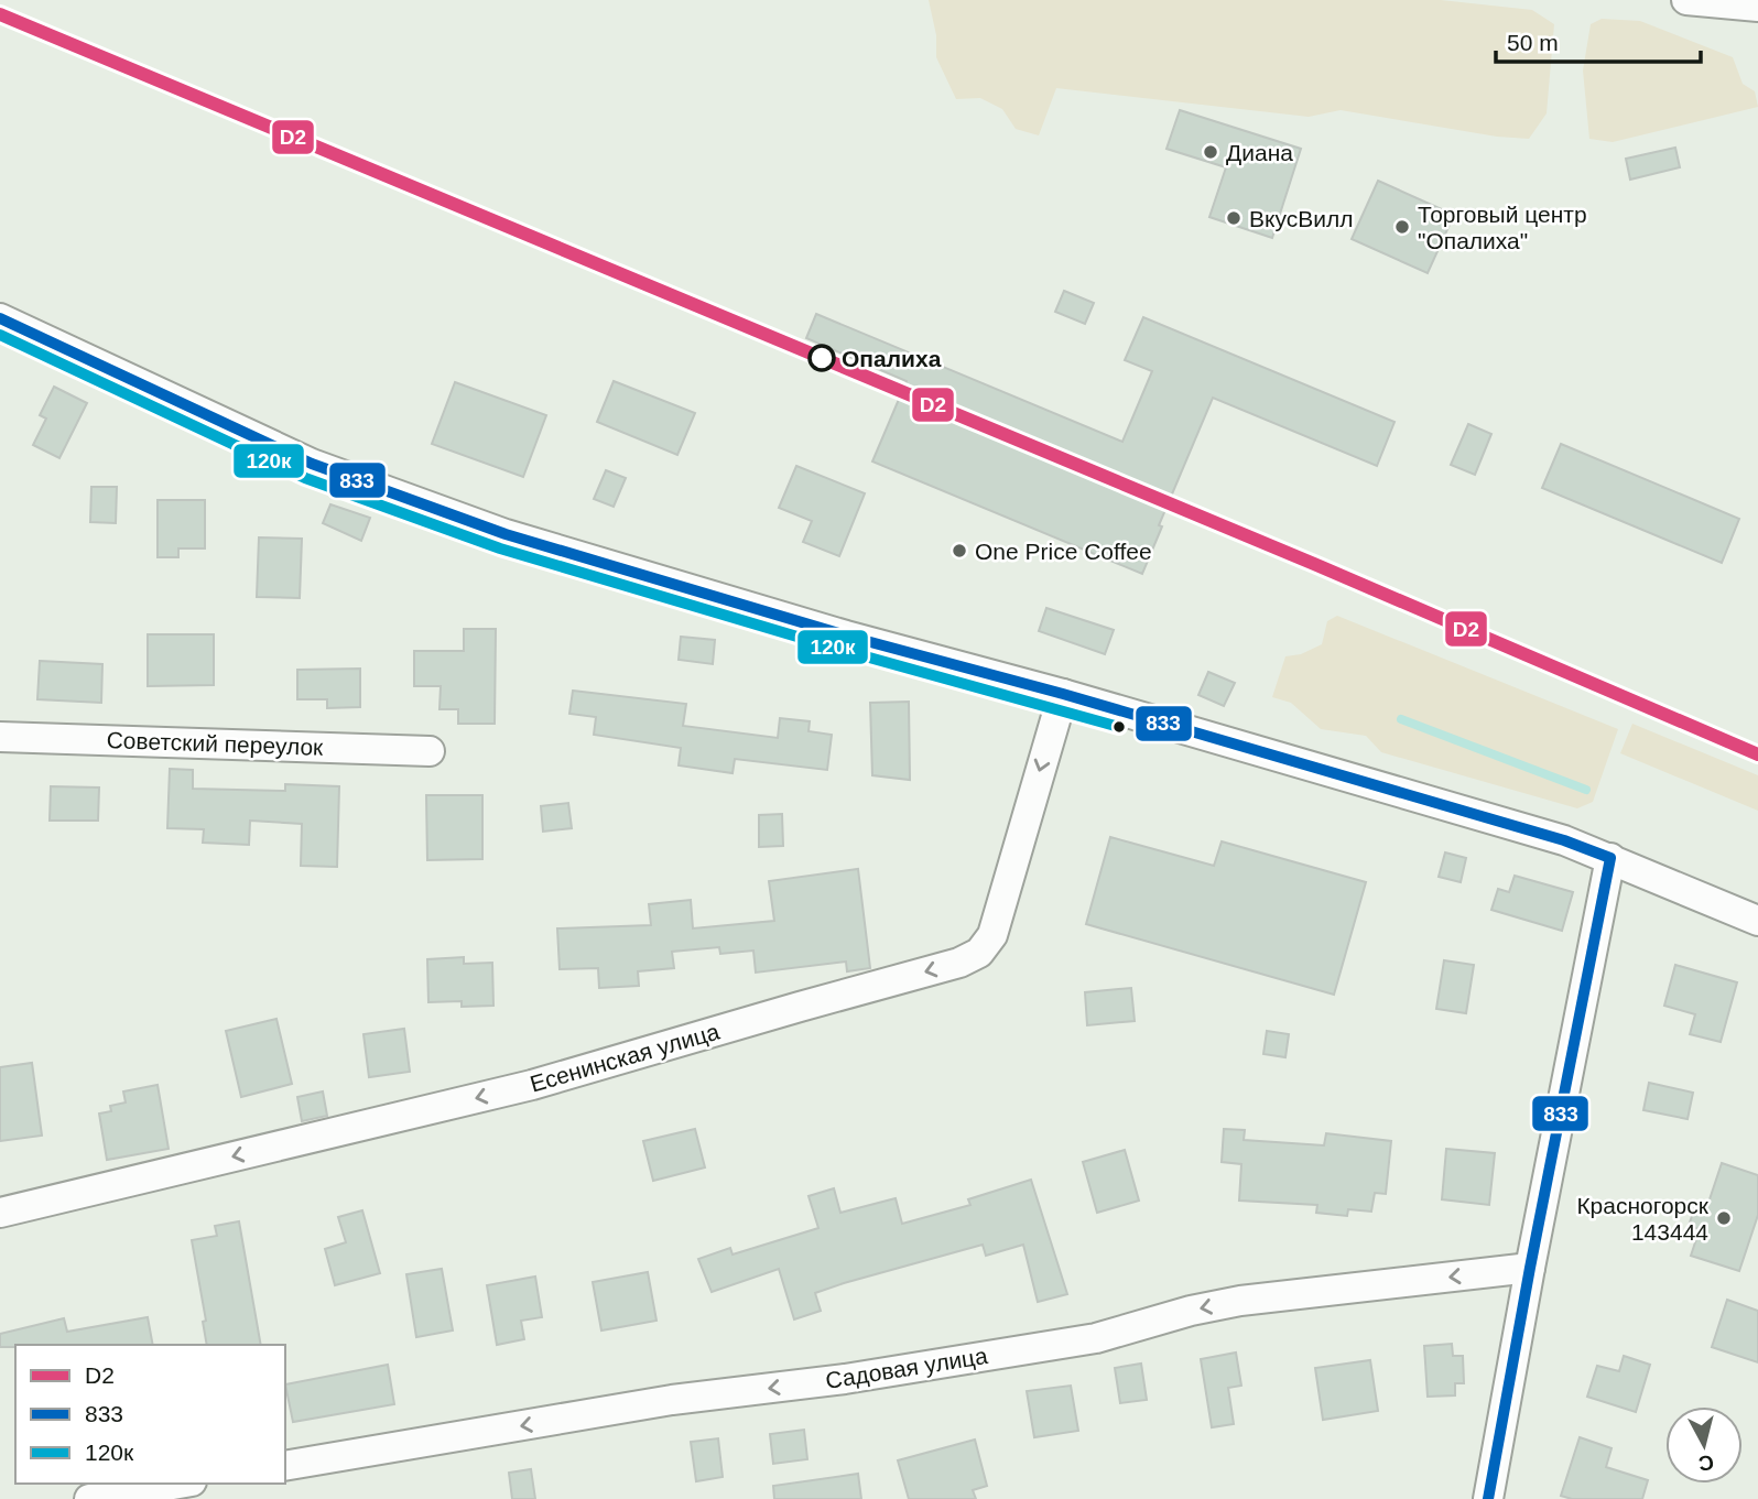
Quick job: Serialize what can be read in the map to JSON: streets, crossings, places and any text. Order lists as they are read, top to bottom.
{
  "streets": {
    "street": ["Советский переулок", "Есенинская улица", "Садовая улица"]
  },
  "one_way": ["Есенинская улица", "Садовая улица"],
  "places": [
    "Диана",
    "ВкусВилл",
    "Торговый центр \"Опалиха\"",
    "Опалиха",
    "One Price Coffee",
    "Красногорск 143444"
  ],
  "lines": ["transit line D2", "transit line 833", "transit line 120к"],
  "legend": ["D2", "833", "120к"],
  "scale_bar": "50 m",
  "north": "bottom"
}
